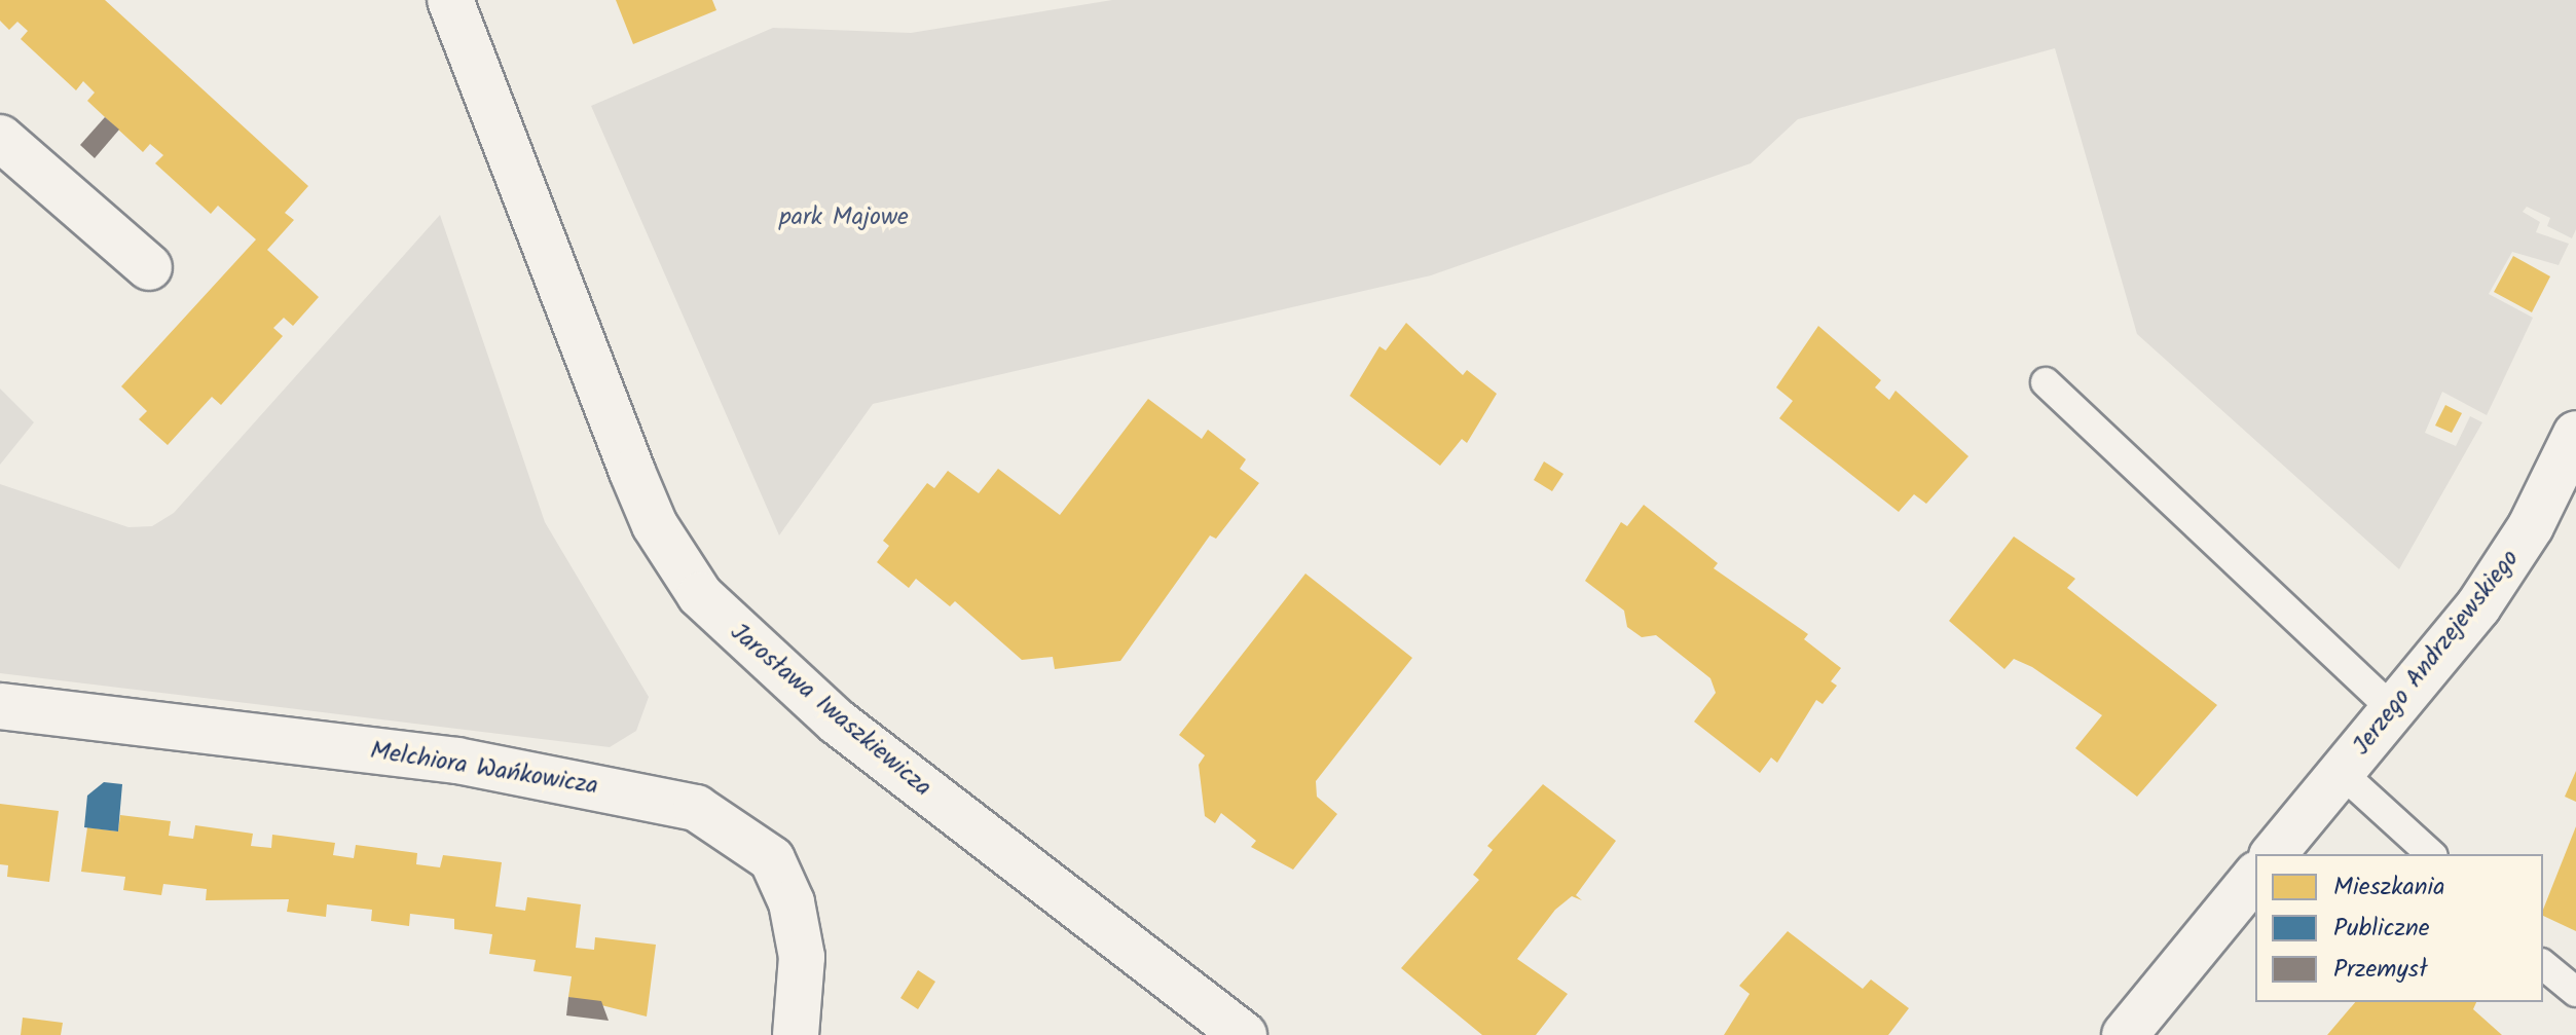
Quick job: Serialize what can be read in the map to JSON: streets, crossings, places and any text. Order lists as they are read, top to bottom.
{
  "streets": {
    "street": ["Jerzego Andrzejewskiego", "Jarosława Iwaszkiewicza", "Melchiora Wańkowicza"]
  },
  "parks": ["park Majowe"],
  "legend": ["Mieszkania", "Publiczne", "Przemysł"]
}
